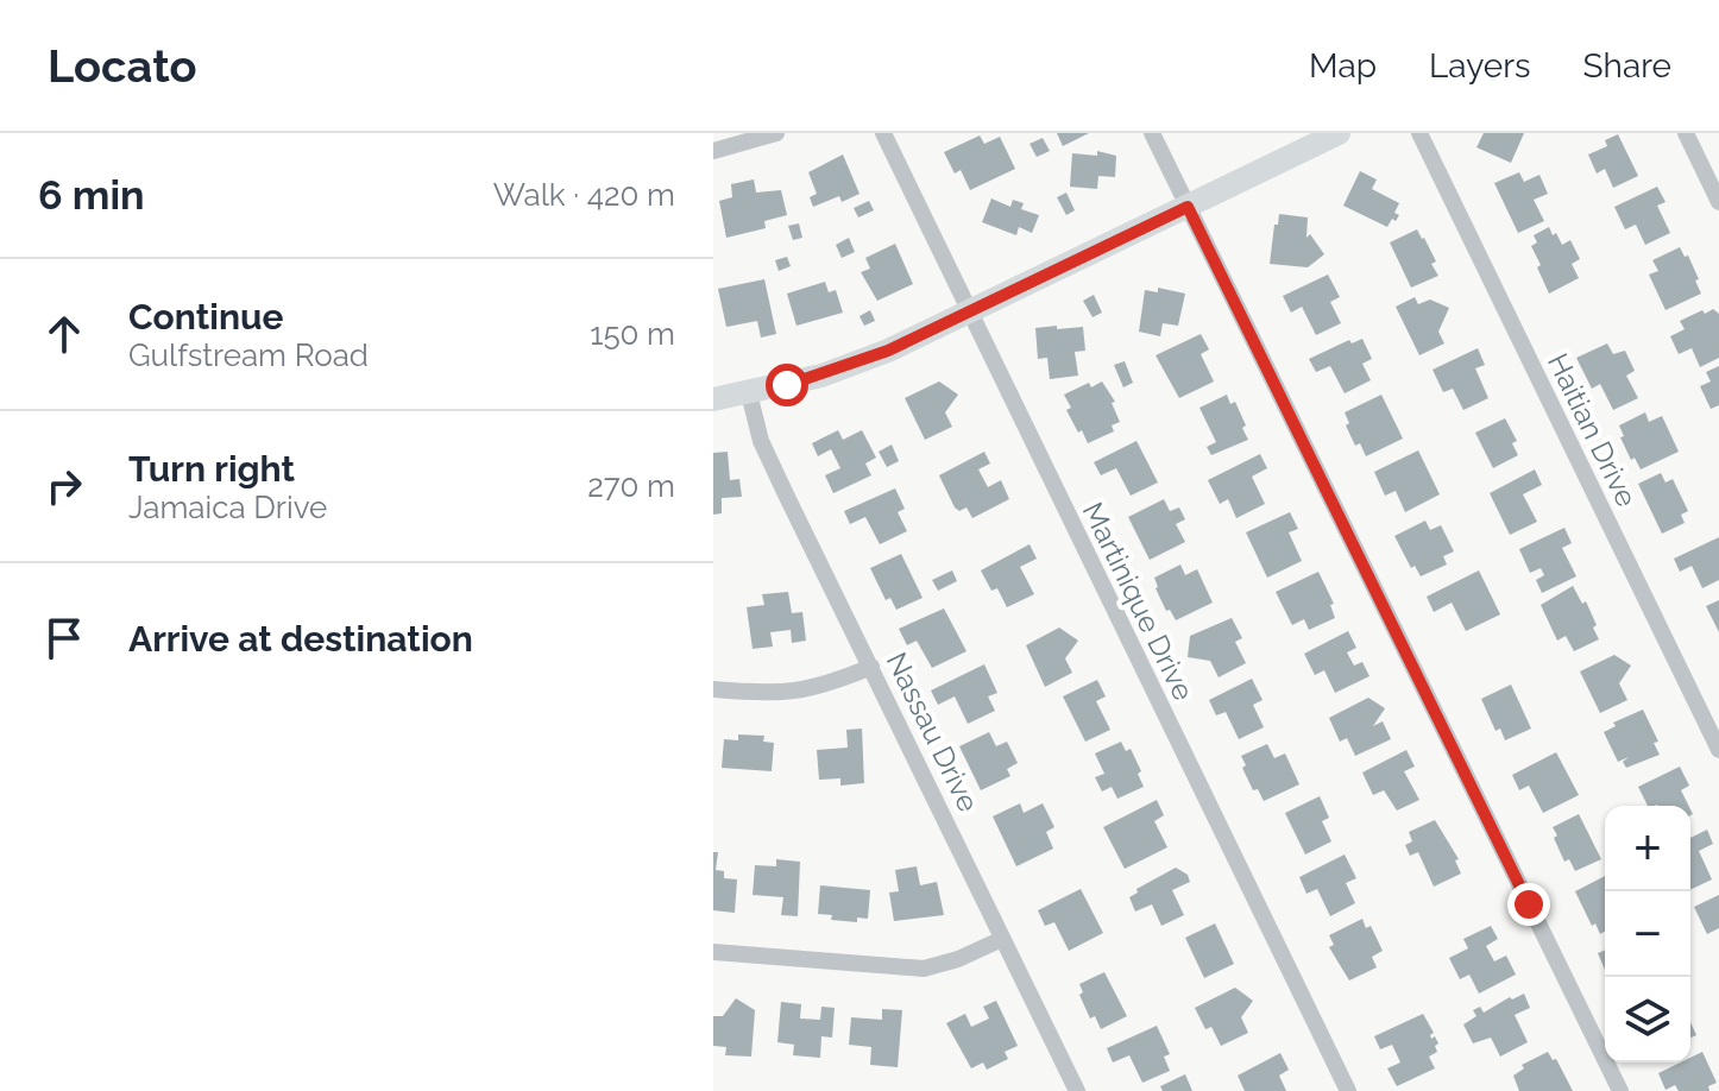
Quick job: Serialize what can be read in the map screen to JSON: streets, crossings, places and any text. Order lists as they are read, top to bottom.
{
  "streets": {
    "street": ["Haitian Drive", "Martinique Drive", "Nassau Drive"]
  },
  "page": {
    "header": "Locato",
    "nav": ["Map", "Layers", "Share"],
    "heading": ["6 min", "Walk · 420 m"],
    "list": [
      ["Continue", "Gulfstream Road", "150 m"],
      ["Turn right", "Jamaica Drive", "270 m"],
      "Arrive at destination"
    ],
    "map_buttons": ["+", "−"]
  }
}
